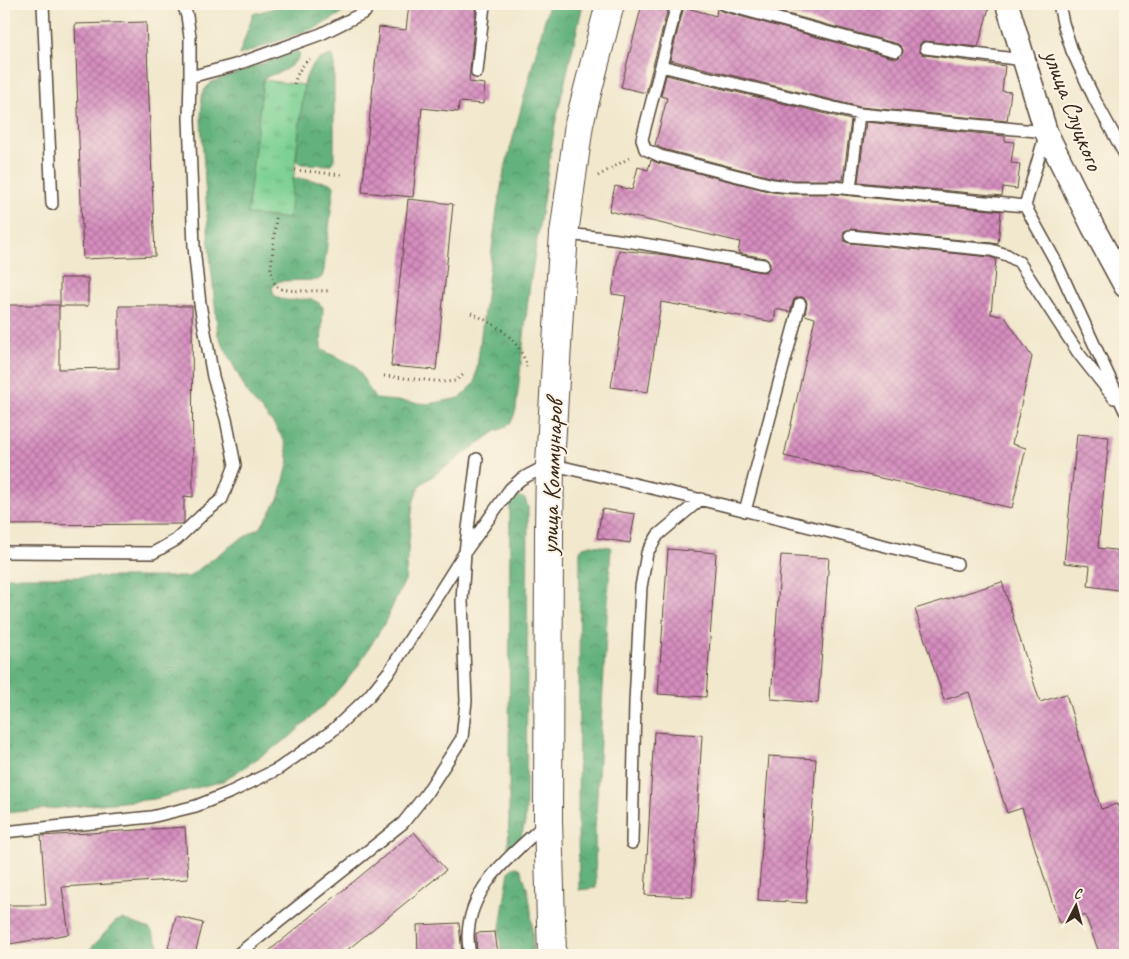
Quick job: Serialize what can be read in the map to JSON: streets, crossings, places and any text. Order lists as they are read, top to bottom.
{
  "streets": {
    "main road": ["улица Коммунаров"],
    "street": ["улица Слуцкого"]
  },
  "north": "top"
}
